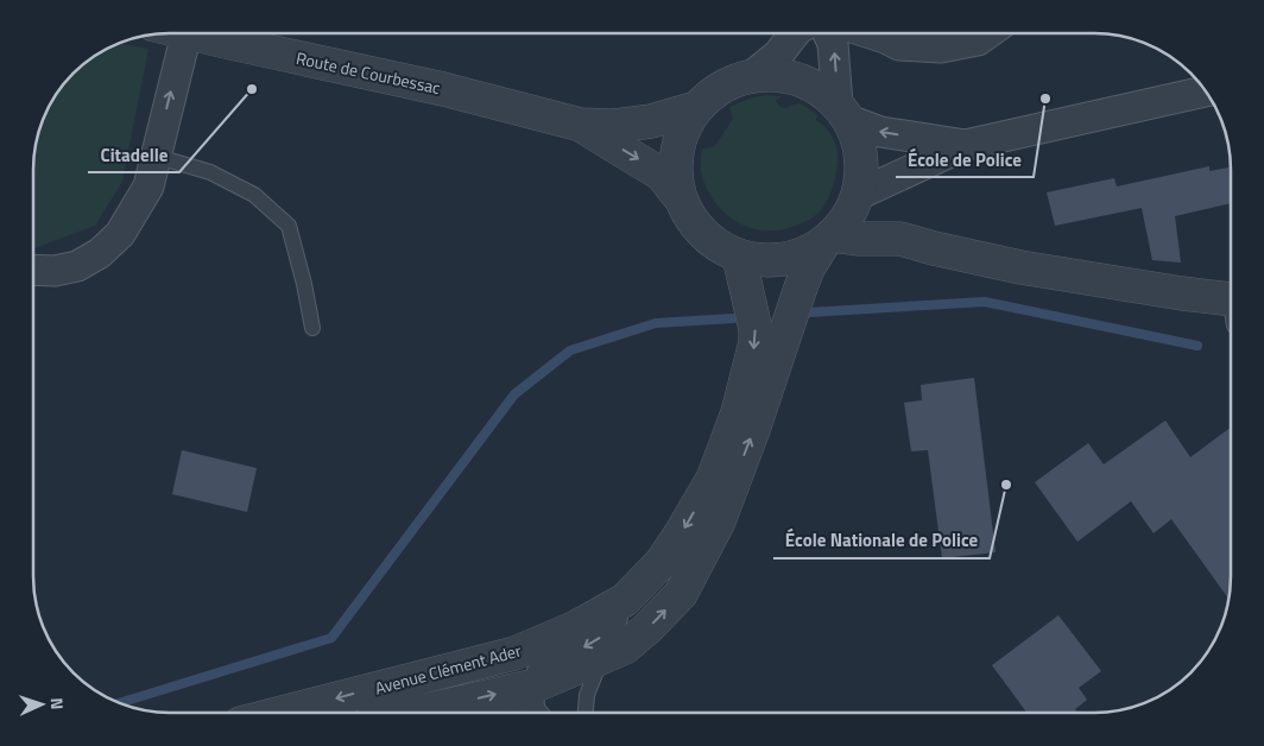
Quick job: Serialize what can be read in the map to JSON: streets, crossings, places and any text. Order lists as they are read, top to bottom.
{
  "streets": {
    "street": ["Route de Courbessac", "Avenue Clément Ader"]
  },
  "crossings": [
    ["Route de Courbessac", "Avenue Clément Ader"]
  ],
  "places": ["Citadelle", "École de Police", "École Nationale de Police"],
  "north": "right"
}
